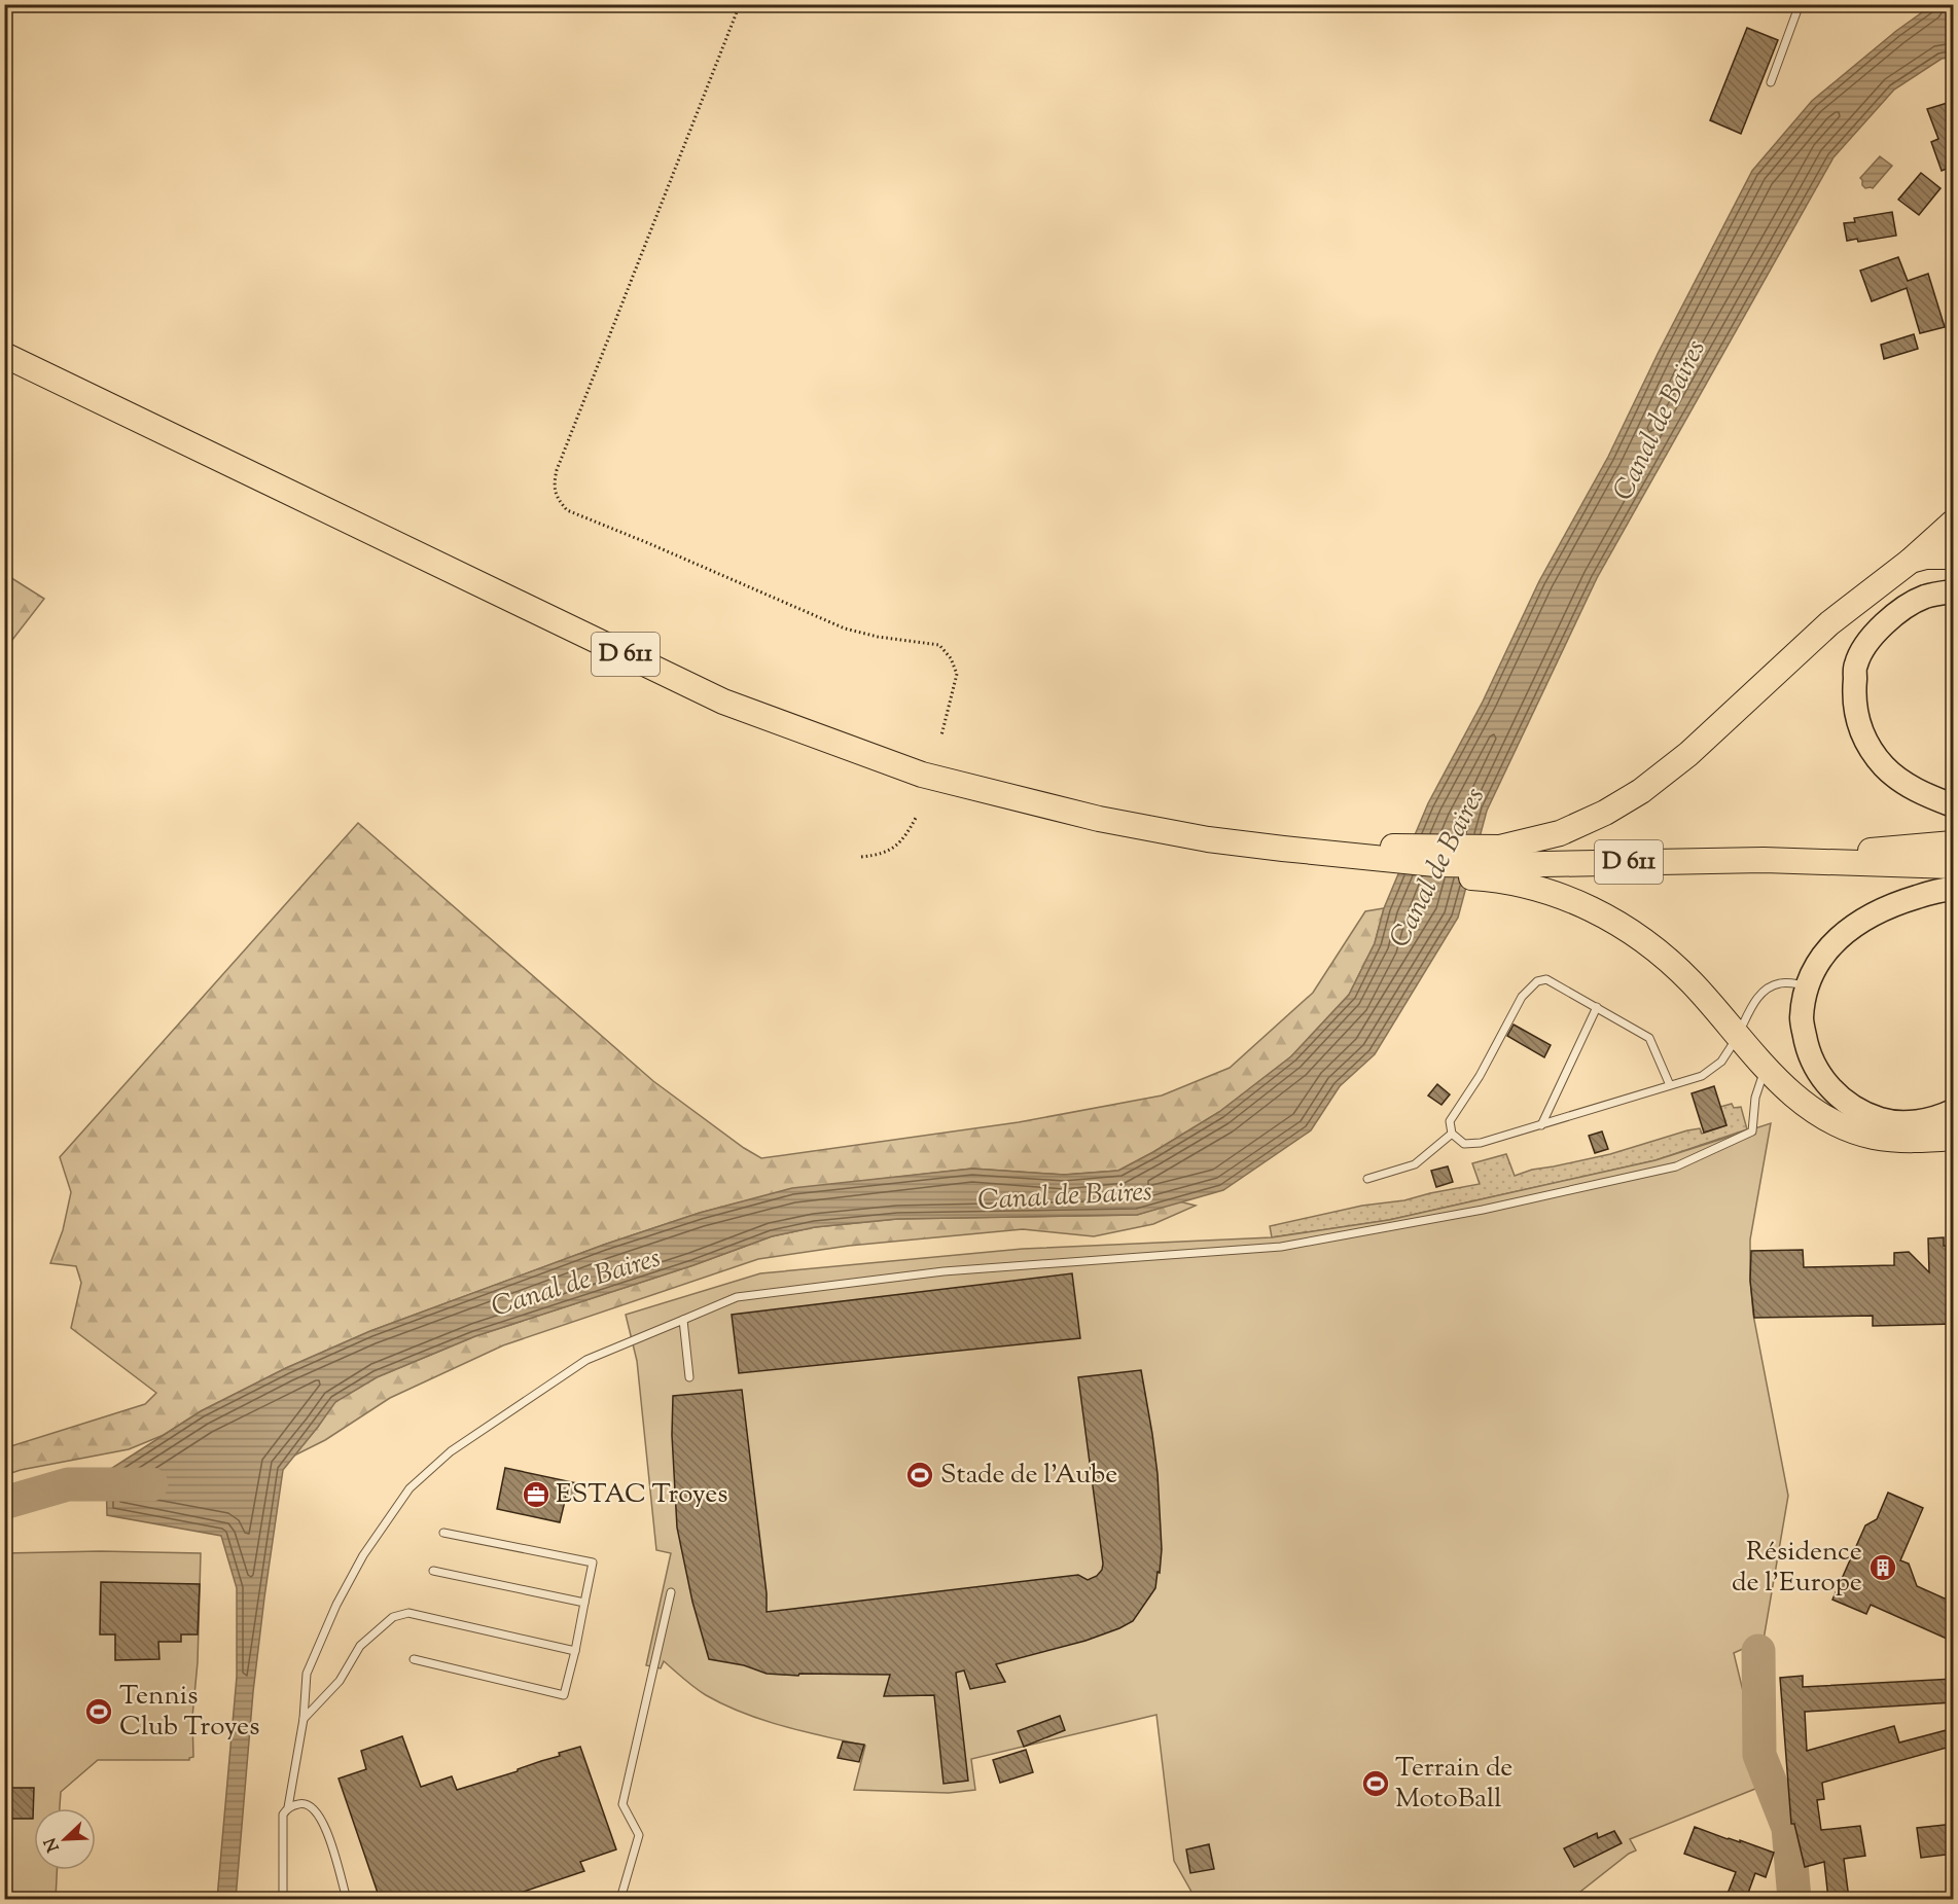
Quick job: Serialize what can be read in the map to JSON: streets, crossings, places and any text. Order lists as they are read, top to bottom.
{
  "streets": {
    "highway": ["D 611"]
  },
  "water": ["Canal de Baires"],
  "places": {
    "sports": ["Stade de l’Aube", "Tennis Club Troyes", "Terrain de MotoBall"],
    "office": ["ESTAC Troyes"],
    "building": ["Résidence de l'Europe"]
  },
  "north": "bottom left"
}
